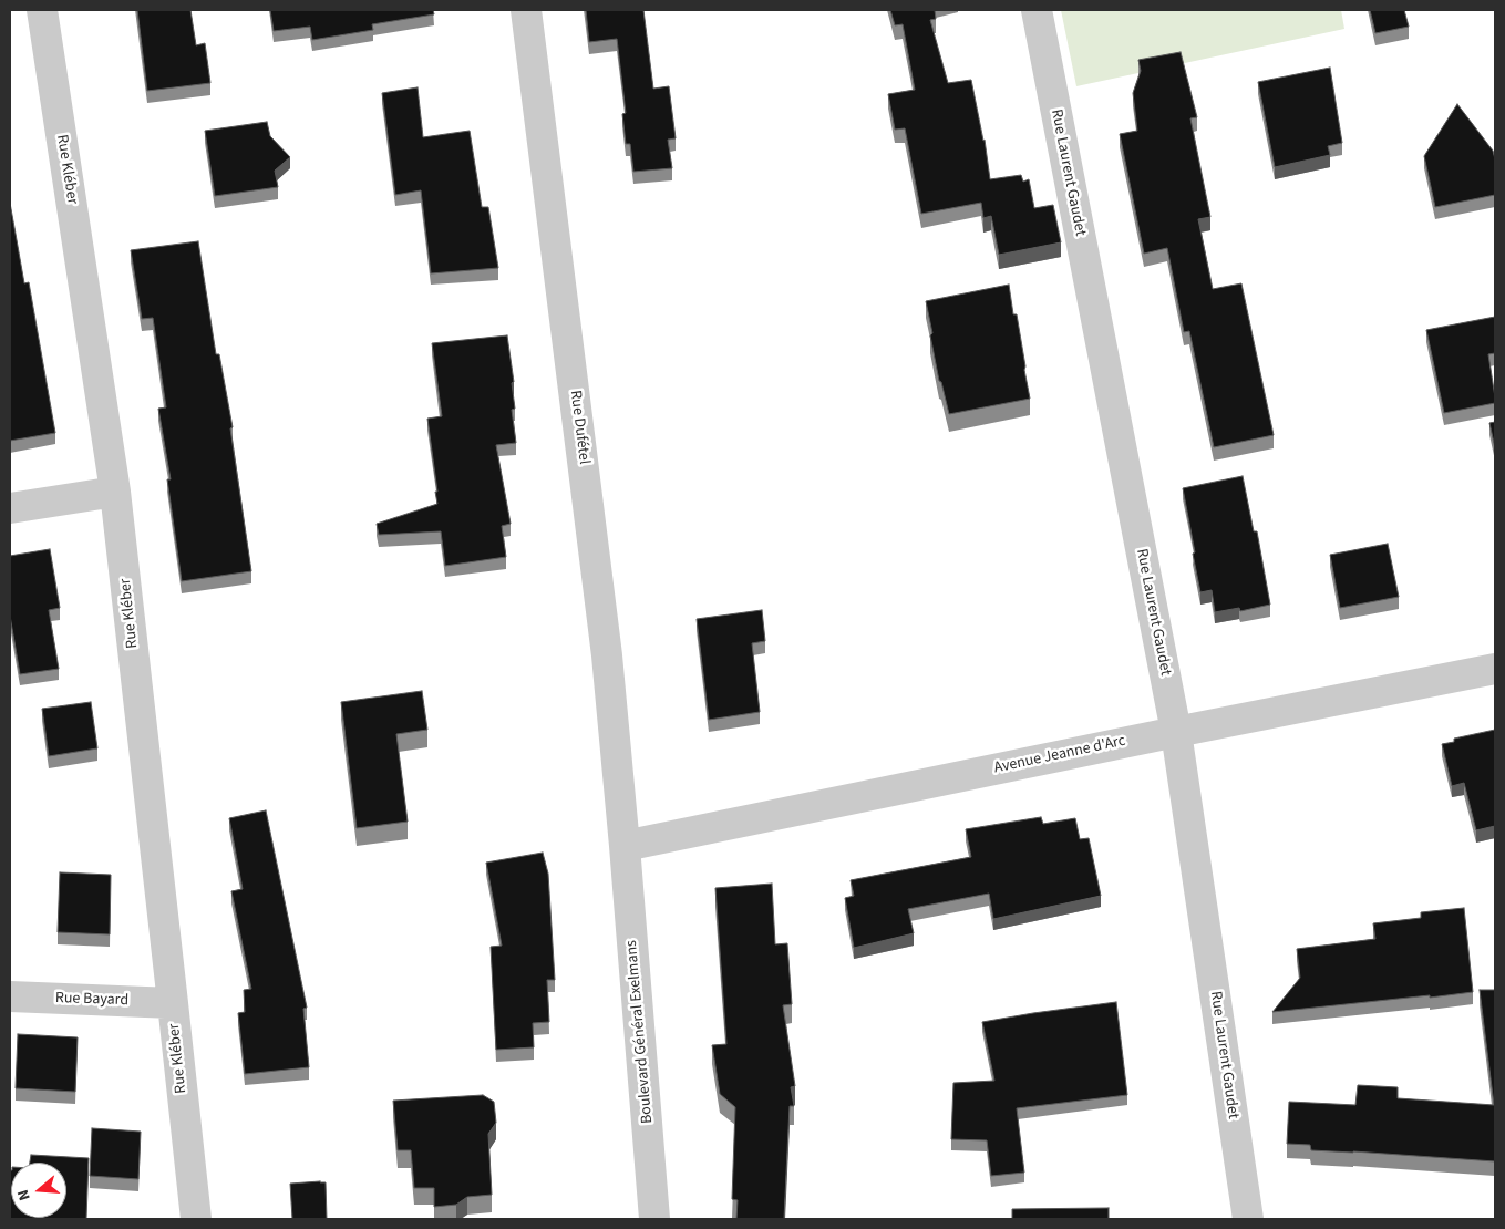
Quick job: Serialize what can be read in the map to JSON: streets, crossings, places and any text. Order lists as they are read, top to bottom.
{
  "streets": {
    "street": [
      "Rue Kléber",
      "Rue Laurent Gaudet",
      "Rue Dufétel",
      "Avenue Jeanne d'Arc",
      "Rue Bayard",
      "Boulevard Général Exelmans"
    ]
  },
  "crossings": [
    ["Rue Kléber", "Rue Bayard"],
    ["Rue Laurent Gaudet", "Avenue Jeanne d'Arc"],
    ["Rue Dufétel", "Avenue Jeanne d'Arc"],
    ["Rue Dufétel", "Boulevard Général Exelmans"],
    ["Avenue Jeanne d'Arc", "Boulevard Général Exelmans"]
  ],
  "north": "left"
}
